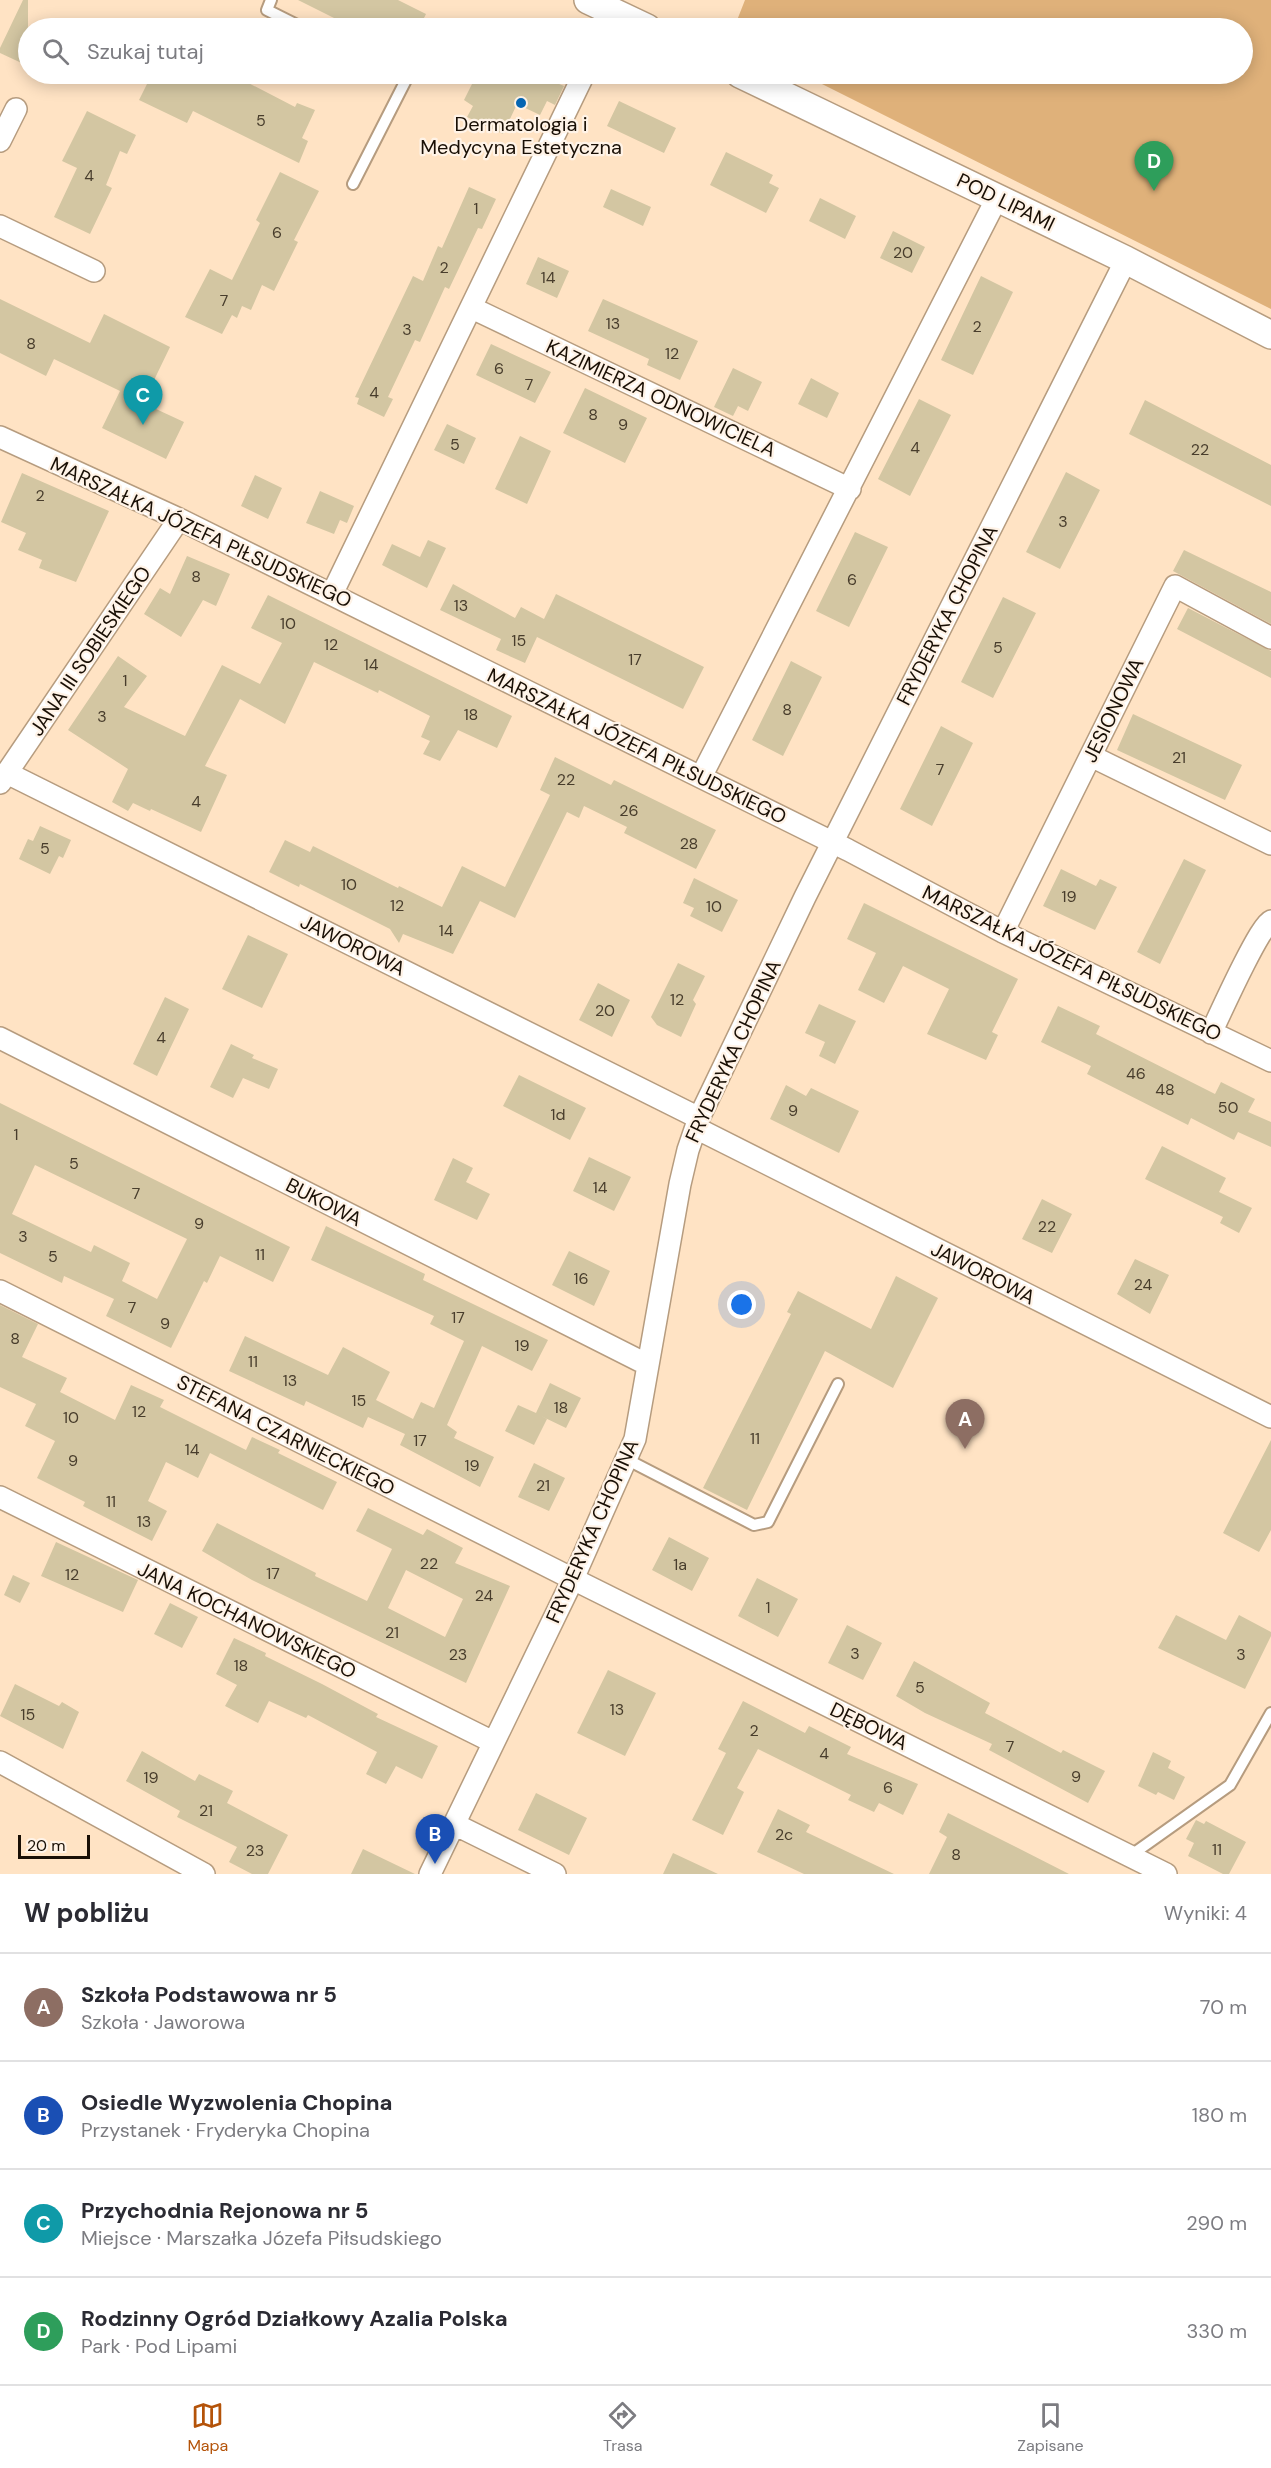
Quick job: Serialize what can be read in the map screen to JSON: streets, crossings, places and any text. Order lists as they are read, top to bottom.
{
  "streets": {
    "street": [
      "POD LIPAMI",
      "KAZIMIERZA ODNOWICIELA",
      "MARSZAŁKA JÓZEFA PIŁSUDSKIEGO",
      "FRYDERYKA CHOPINA",
      "JANA III SOBIESKIEGO",
      "JESIONOWA",
      "JAWOROWA",
      "BUKOWA",
      "STEFANA CZARNIECKIEGO",
      "JANA KOCHANOWSKIEGO",
      "DĘBOWA"
    ]
  },
  "crossings": [
    ["POD LIPAMI", "FRYDERYKA CHOPINA"],
    ["MARSZAŁKA JÓZEFA PIŁSUDSKIEGO", "FRYDERYKA CHOPINA"],
    ["MARSZAŁKA JÓZEFA PIŁSUDSKIEGO", "JANA III SOBIESKIEGO"],
    ["MARSZAŁKA JÓZEFA PIŁSUDSKIEGO", "JESIONOWA"],
    ["FRYDERYKA CHOPINA", "JAWOROWA"],
    ["FRYDERYKA CHOPINA", "BUKOWA"],
    ["FRYDERYKA CHOPINA", "STEFANA CZARNIECKIEGO"],
    ["FRYDERYKA CHOPINA", "JANA KOCHANOWSKIEGO"],
    ["FRYDERYKA CHOPINA", "DĘBOWA"],
    ["JANA III SOBIESKIEGO", "JAWOROWA"],
    ["STEFANA CZARNIECKIEGO", "DĘBOWA"]
  ],
  "places": ["Dermatologia i Medycyna Estetyczna"],
  "house_numbers": [
    "5",
    "4",
    "1",
    "6",
    "20",
    "2",
    "14",
    "7",
    "13",
    "2",
    "3",
    "8",
    "12",
    "6",
    "7",
    "4",
    "8",
    "9",
    "5",
    "4",
    "22",
    "2",
    "3",
    "8",
    "6",
    "13",
    "10",
    "15",
    "12",
    "5",
    "17",
    "14",
    "1",
    "8",
    "18",
    "3",
    "21",
    "7",
    "22",
    "4",
    "26",
    "28",
    "5",
    "10",
    "19",
    "12",
    "10",
    "14",
    "12",
    "20",
    "4",
    "46",
    "48",
    "50",
    "9",
    "1d",
    "1",
    "5",
    "14",
    "7",
    "9",
    "22",
    "3",
    "11",
    "5",
    "16",
    "24",
    "7",
    "17",
    "9",
    "8",
    "19",
    "11",
    "13",
    "15",
    "18",
    "12",
    "10",
    "11",
    "17",
    "14",
    "9",
    "19",
    "21",
    "11",
    "13",
    "22",
    "1a",
    "17",
    "12",
    "24",
    "1",
    "21",
    "3",
    "23",
    "3",
    "18",
    "5",
    "13",
    "15",
    "2",
    "7",
    "4",
    "9",
    "19",
    "6",
    "21",
    "2c",
    "11",
    "23",
    "8"
  ],
  "scale_bar": "20 m",
  "page": {
    "search": "Szukaj tutaj",
    "pins": [
      "D",
      "C",
      "A",
      "B"
    ],
    "scale": "20 m",
    "heading": ["W pobliżu", "Wyniki: 4"],
    "list": [
      {
        "mark": "A",
        "name": "Szkoła Podstawowa nr 5",
        "note": "Szkoła · Jaworowa",
        "value": "70 m"
      },
      {
        "mark": "B",
        "name": "Osiedle Wyzwolenia Chopina",
        "note": "Przystanek · Fryderyka Chopina",
        "value": "180 m"
      },
      {
        "mark": "C",
        "name": "Przychodnia Rejonowa nr 5",
        "note": "Miejsce · Marszałka Józefa Piłsudskiego",
        "value": "290 m"
      },
      {
        "mark": "D",
        "name": "Rodzinny Ogród Działkowy Azalia Polska",
        "note": "Park · Pod Lipami",
        "value": "330 m"
      }
    ],
    "nav": ["Mapa", "Trasa", "Zapisane"]
  }
}
